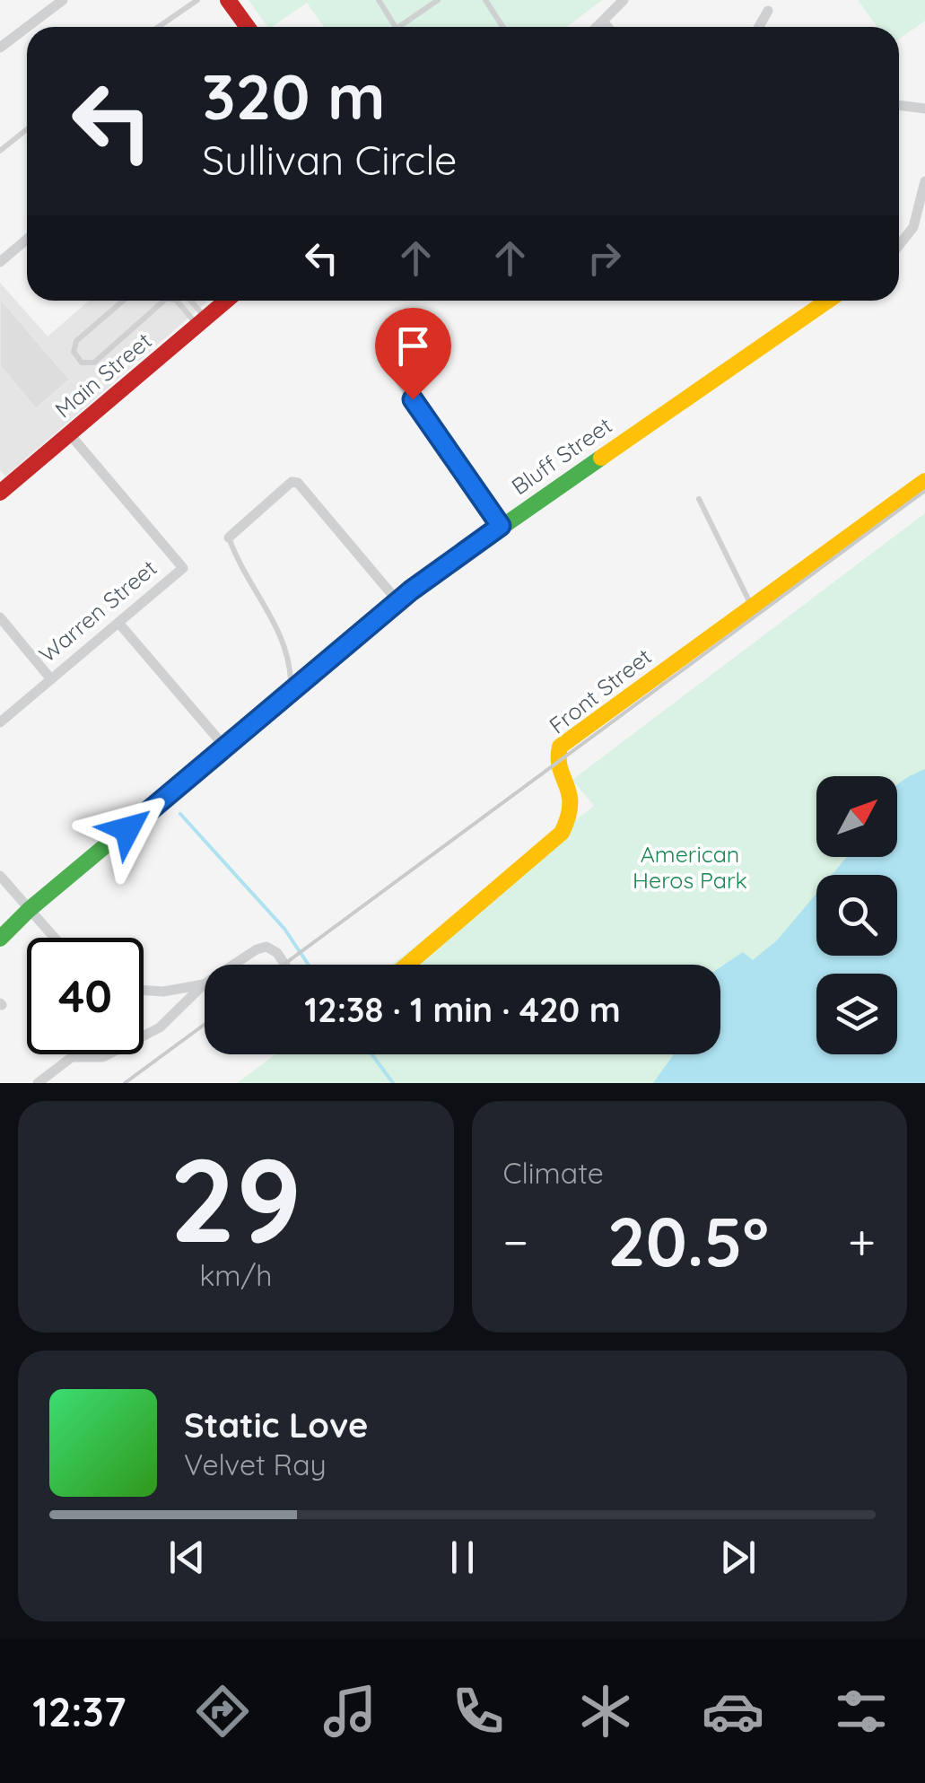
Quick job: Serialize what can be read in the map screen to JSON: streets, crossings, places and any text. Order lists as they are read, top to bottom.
{
  "streets": {
    "street": [
      "Main Street",
      "Bluff Street",
      "Warren Street",
      "Front Street"
    ]
  },
  "crossings": [
    ["Main Street", "Warren Street"]
  ],
  "parks": ["American Heros Park"],
  "north": "top right",
  "page": {
    "turn": ["320 m", "Sullivan Circle"],
    "limit": "40",
    "trip": "12:38 · 1 min · 420 m",
    "tile": [
      ["29", "km/h"],
      "Climate"
    ],
    "heat": ["−", "20.5°", "+"],
    "song": ["Static Love", "Velvet Ray"],
    "tabs": "12:37"
  }
}
